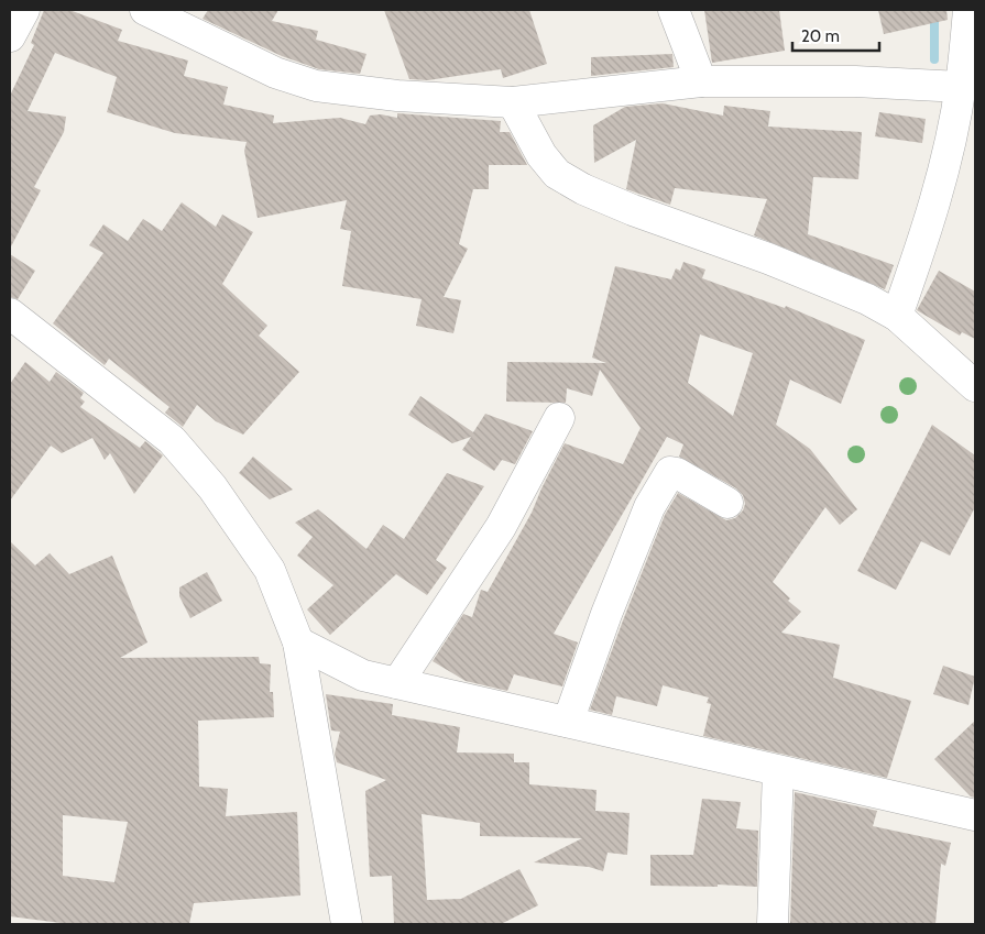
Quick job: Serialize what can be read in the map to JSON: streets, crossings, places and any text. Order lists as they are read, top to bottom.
{
  "scale_bar": "20 m"
}
